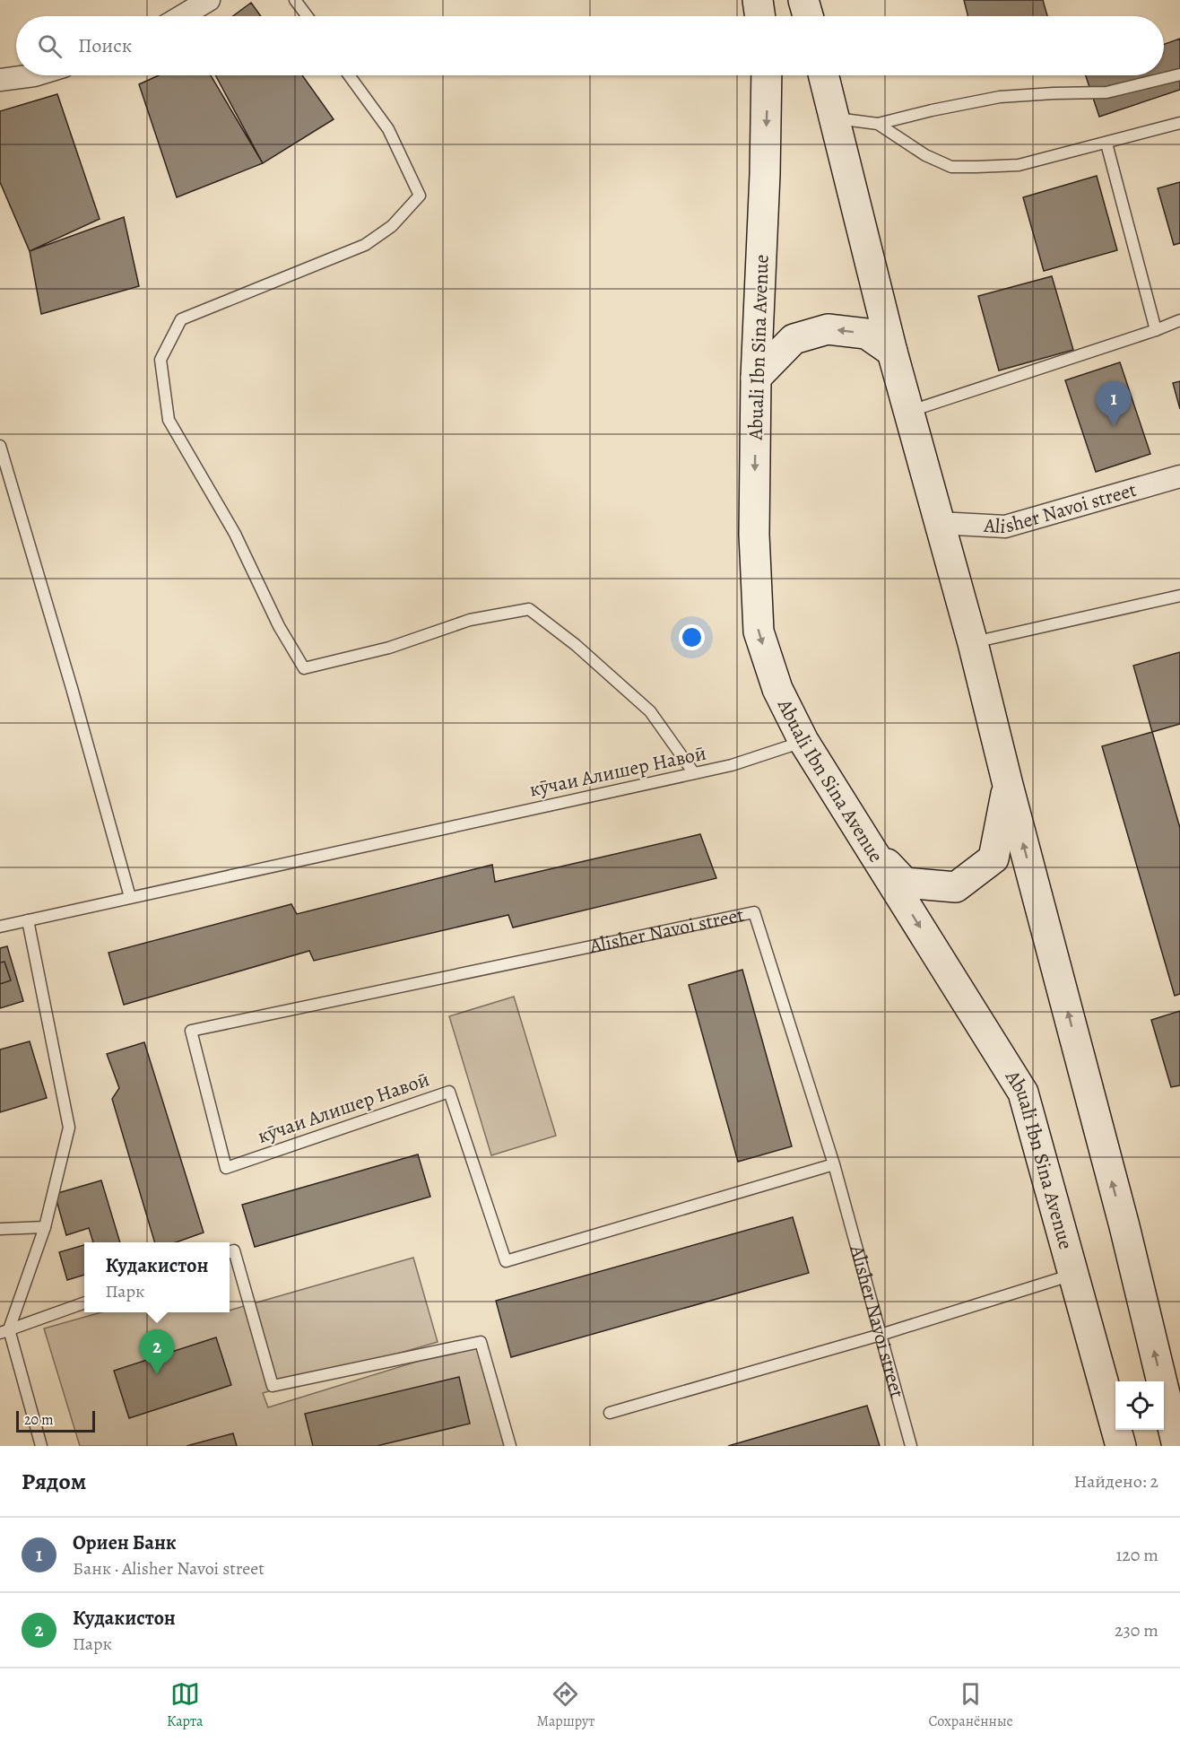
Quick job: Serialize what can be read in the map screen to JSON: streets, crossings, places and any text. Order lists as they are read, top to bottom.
{
  "streets": {
    "main road": ["Abuali Ibn Sina Avenue"],
    "street": ["Alisher Navoi street"],
    "lane": ["кӯчаи Алишер Навоӣ"]
  },
  "crossings": [
    ["Abuali Ibn Sina Avenue", "кӯчаи Алишер Навоӣ"],
    ["Alisher Navoi street", "кӯчаи Алишер Навоӣ"]
  ],
  "scale_bar": "20 m",
  "page": {
    "search": "Поиск",
    "pins": ["1", "2"],
    "popup": ["Кудакистон", "Парк"],
    "scale": "20 m",
    "heading": ["Рядом", "Найдено: 2"],
    "list": [
      {
        "mark": "1",
        "name": "Ориен Банк",
        "note": "Банк · Alisher Navoi street",
        "value": "120 m"
      },
      {
        "mark": "2",
        "name": "Кудакистон",
        "note": "Парк",
        "value": "230 m"
      }
    ],
    "nav": ["Карта", "Маршрут", "Сохранённые"]
  }
}
